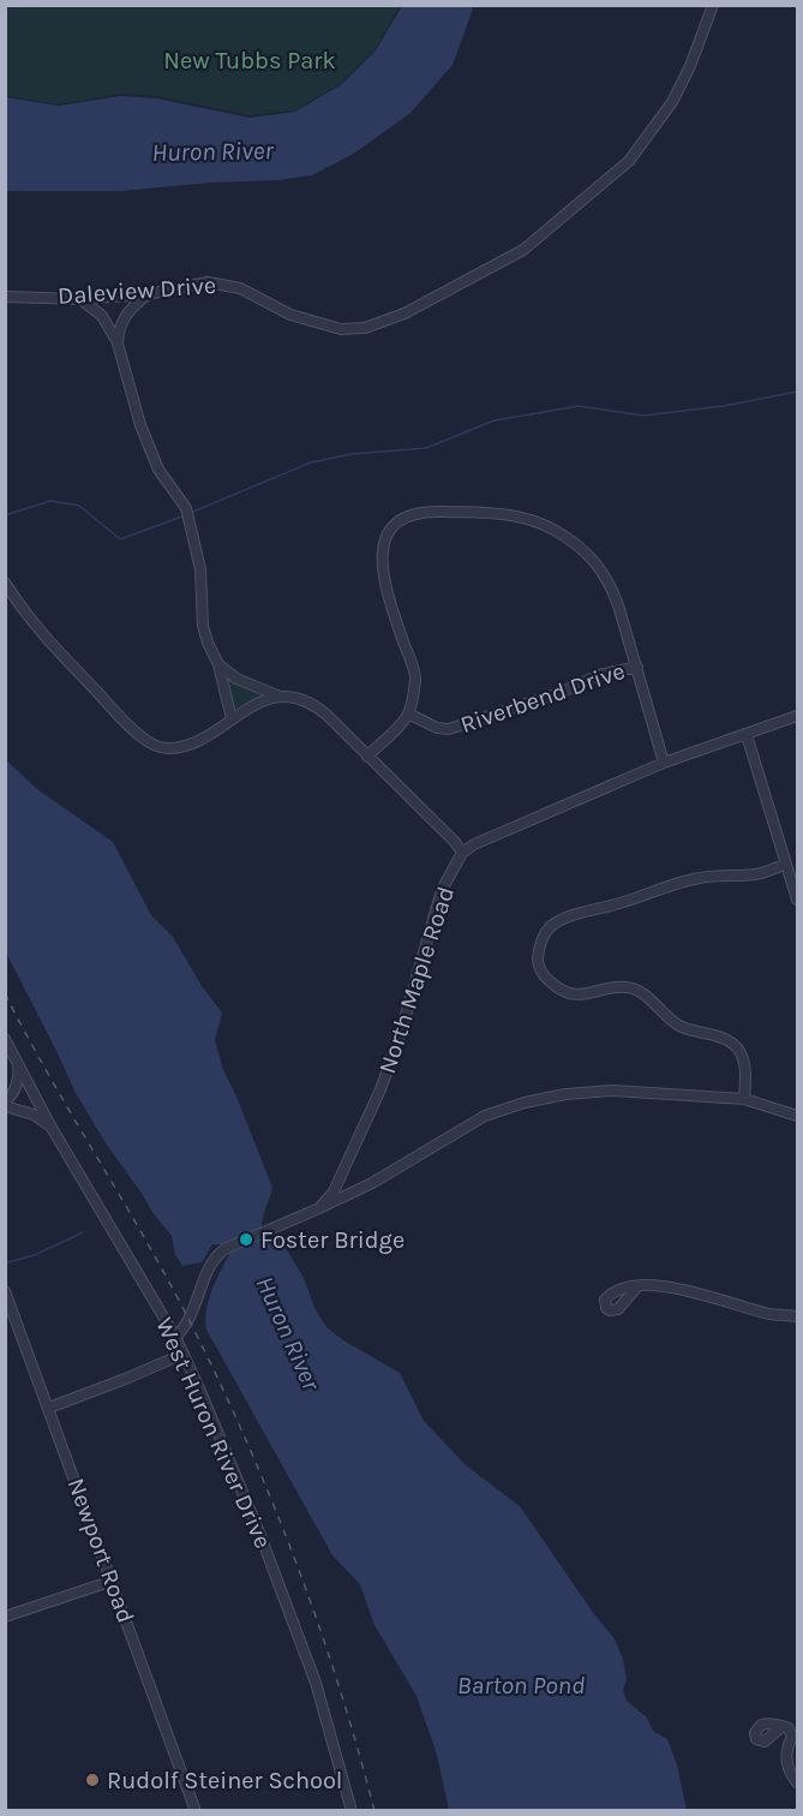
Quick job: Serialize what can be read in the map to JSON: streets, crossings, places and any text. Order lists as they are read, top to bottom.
{
  "streets": {
    "street": [
      "Daleview Drive",
      "Riverbend Drive",
      "North Maple Road",
      "West Huron River Drive",
      "Newport Road"
    ]
  },
  "water": ["Huron River", "Barton Pond"],
  "parks": ["New Tubbs Park"],
  "places": ["Foster Bridge", "Rudolf Steiner School"]
}
